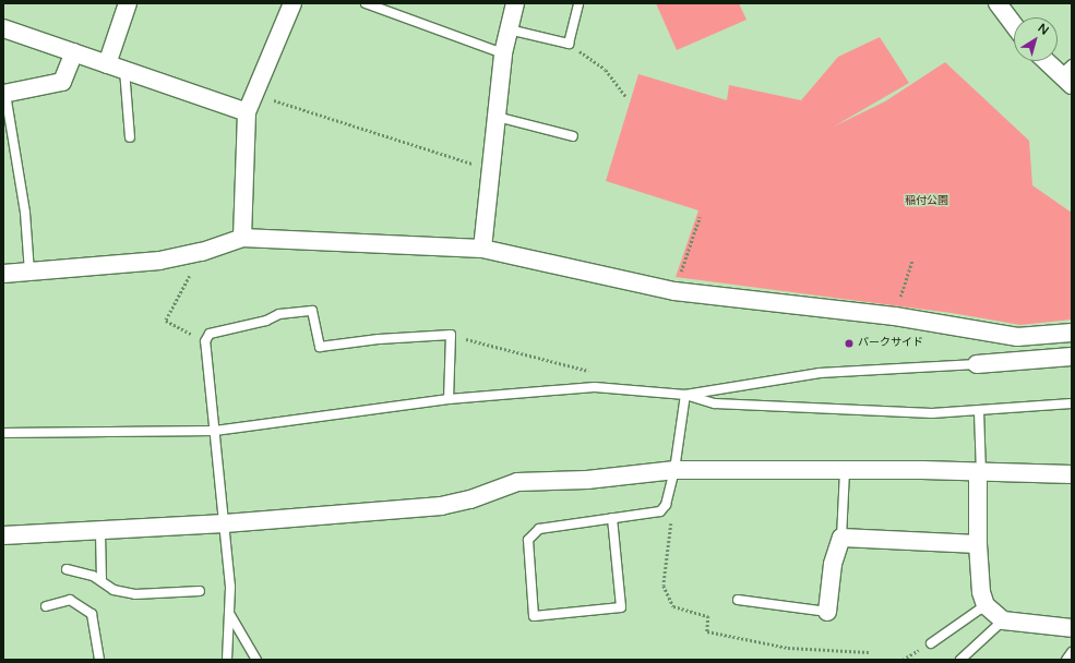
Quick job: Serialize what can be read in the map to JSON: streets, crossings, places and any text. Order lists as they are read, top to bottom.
{
  "parks": ["稲付公園"],
  "places": ["パークサイド"],
  "north": "top right"
}
